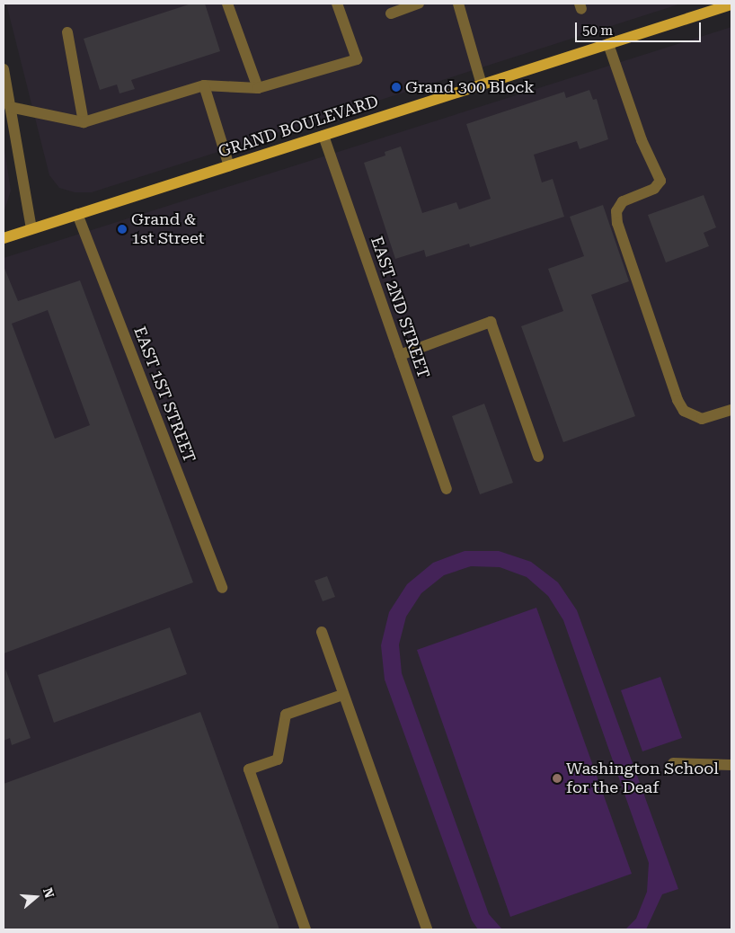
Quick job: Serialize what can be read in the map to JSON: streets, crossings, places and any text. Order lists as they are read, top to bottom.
{
  "streets": {
    "main road": ["GRAND BOULEVARD"],
    "street": ["EAST 2ND STREET", "EAST 1ST STREET"]
  },
  "crossings": [
    ["GRAND BOULEVARD", "EAST 2ND STREET"],
    ["GRAND BOULEVARD", "EAST 1ST STREET"]
  ],
  "places": ["Grand 300 Block", "Grand & 1st Street", "Washington School for the Deaf"],
  "scale_bar": "50 m",
  "north": "right"
}
